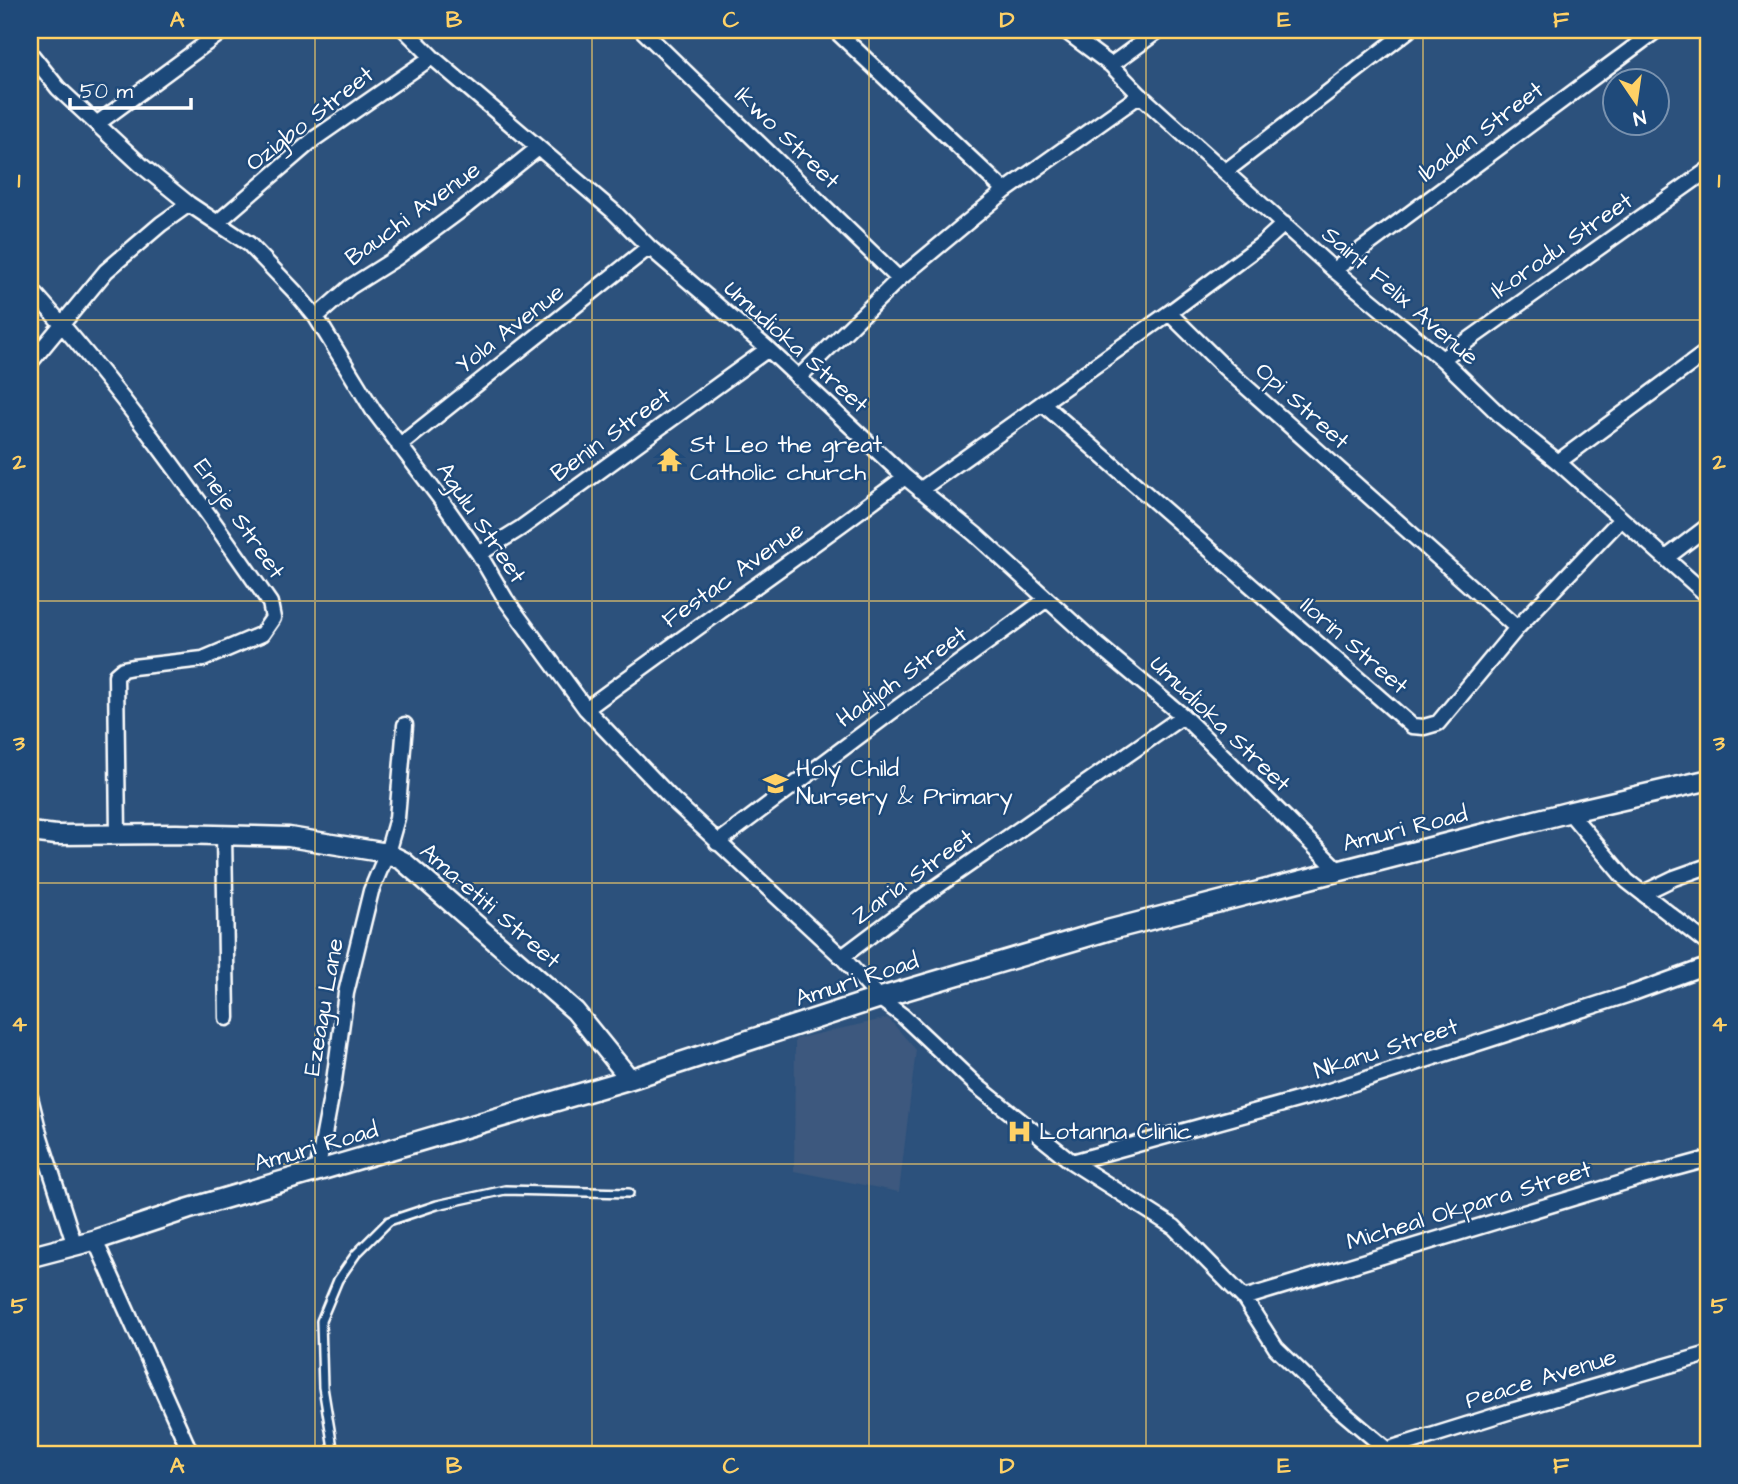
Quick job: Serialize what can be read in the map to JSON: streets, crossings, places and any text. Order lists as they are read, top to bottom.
{
  "streets": {
    "main road": ["Amuri Road"],
    "street": [
      "Ozigbo Street",
      "Ibadan Street",
      "Ikwo Street",
      "Bauchi Avenue",
      "Ikorodu Street",
      "Saint Felix Avenue",
      "Yola Avenue",
      "Umudioka Street",
      "Opi Street",
      "Benin Street",
      "Eneje Street",
      "Agulu Street",
      "Festac Avenue",
      "Ilorin Street",
      "Hadijah Street",
      "Zaria Street",
      "Ama-etiti Street",
      "Ezeagu Lane",
      "Nkanu Street",
      "Micheal Okpara Street",
      "Peace Avenue"
    ]
  },
  "crossings": [
    ["Ozigbo Street", "Umudioka Street"],
    ["Ozigbo Street", "Agulu Street"],
    ["Ibadan Street", "Saint Felix Avenue"],
    ["Bauchi Avenue", "Umudioka Street"],
    ["Bauchi Avenue", "Agulu Street"],
    ["Ikorodu Street", "Saint Felix Avenue"],
    ["Saint Felix Avenue", "Ilorin Street"],
    ["Yola Avenue", "Umudioka Street"],
    ["Yola Avenue", "Agulu Street"],
    ["Umudioka Street", "Benin Street"],
    ["Umudioka Street", "Festac Avenue"],
    ["Umudioka Street", "Hadijah Street"],
    ["Umudioka Street", "Amuri Road"],
    ["Umudioka Street", "Zaria Street"],
    ["Opi Street", "Ilorin Street"],
    ["Benin Street", "Agulu Street"],
    ["Eneje Street", "Ama-etiti Street"],
    ["Agulu Street", "Festac Avenue"],
    ["Agulu Street", "Hadijah Street"],
    ["Agulu Street", "Amuri Road"],
    ["Agulu Street", "Zaria Street"],
    ["Agulu Street", "Nkanu Street"],
    ["Agulu Street", "Micheal Okpara Street"],
    ["Agulu Street", "Peace Avenue"],
    ["Amuri Road", "Ama-etiti Street"],
    ["Amuri Road", "Ezeagu Lane"],
    ["Ama-etiti Street", "Ezeagu Lane"]
  ],
  "places": {
    "temple": ["St Leo the great Catholic church"],
    "school or university": ["Holy Child Nursery & Primary"],
    "hospital": ["Lotanna Clinic"]
  },
  "scale_bar": "50 m",
  "north": "bottom",
  "grid": {
    "columns": [
      "A",
      "B",
      "C",
      "D",
      "E",
      "F"
    ],
    "rows": [
      "1",
      "2",
      "3",
      "4",
      "5"
    ]
  }
}
